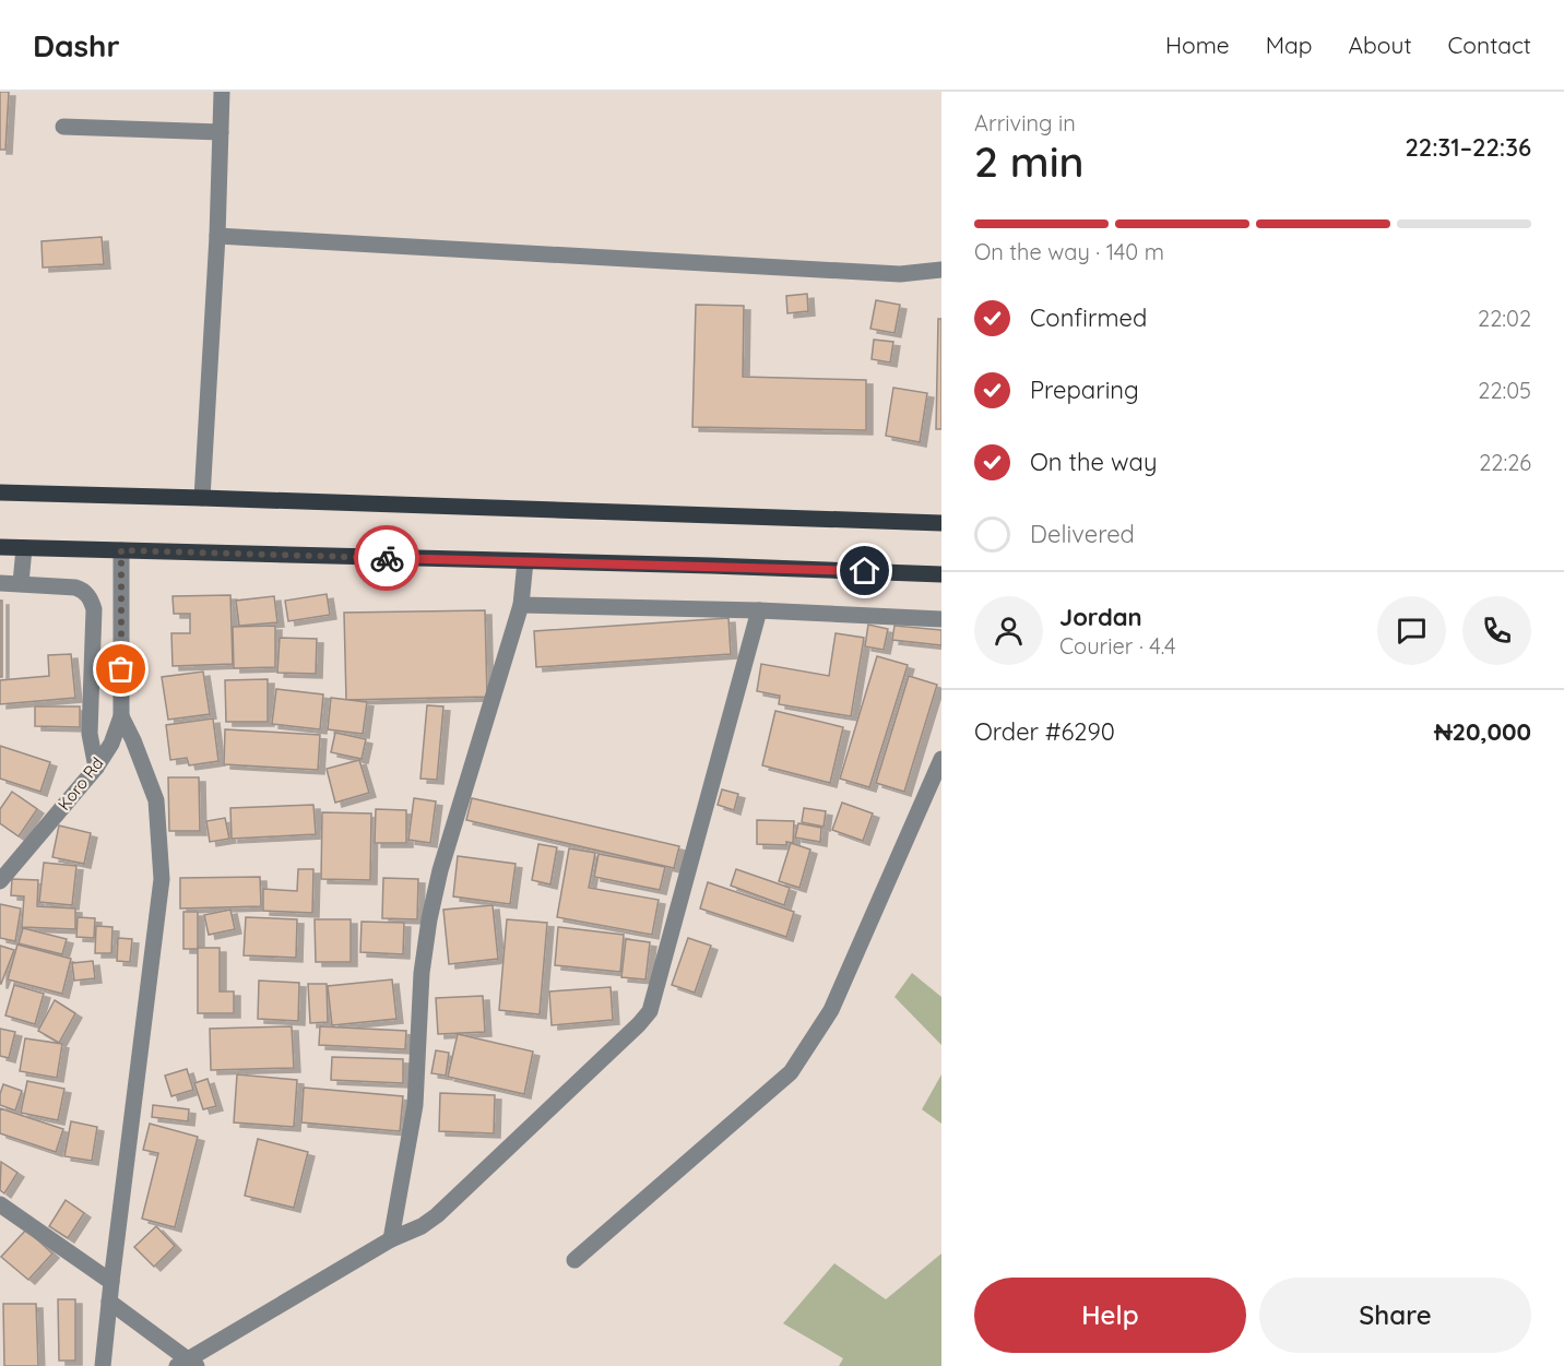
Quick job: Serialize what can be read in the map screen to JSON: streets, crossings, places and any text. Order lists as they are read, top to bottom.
{
  "streets": {
    "street": ["Koro Rd"]
  },
  "page": {
    "header": "Dashr",
    "nav": [
      "Home",
      "Map",
      "About",
      "Contact"
    ],
    "heading": ["2 min", "Arriving in", "22:31–22:36"],
    "panel": [
      "Jordan",
      "Courier · 4.4",
      "Order #6290",
      "₦20,000"
    ],
    "bar": "On the way · 140 m",
    "list": [
      ["Confirmed", "22:02"],
      ["Preparing", "22:05"],
      ["On the way", "22:26"],
      "Delivered"
    ],
    "buttons": ["Help", "Share"]
  }
}
